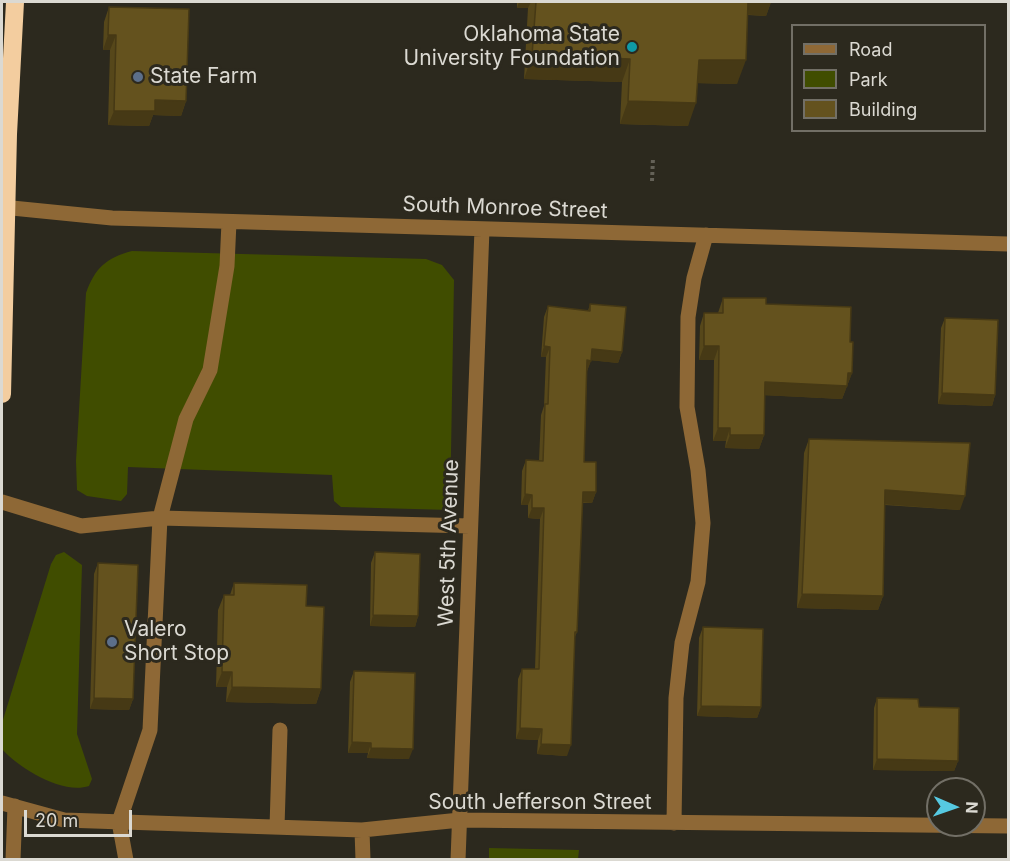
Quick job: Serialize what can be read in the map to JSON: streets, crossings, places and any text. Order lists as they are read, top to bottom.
{
  "streets": {
    "street": ["South Monroe Street", "West 5th Avenue", "South Jefferson Street"]
  },
  "crossings": [
    ["South Monroe Street", "West 5th Avenue"],
    ["West 5th Avenue", "South Jefferson Street"]
  ],
  "places": ["Oklahoma State University Foundation", "State Farm", "Valero Short Stop"],
  "legend": ["Road", "Park", "Building"],
  "scale_bar": "20 m",
  "north": "right"
}
